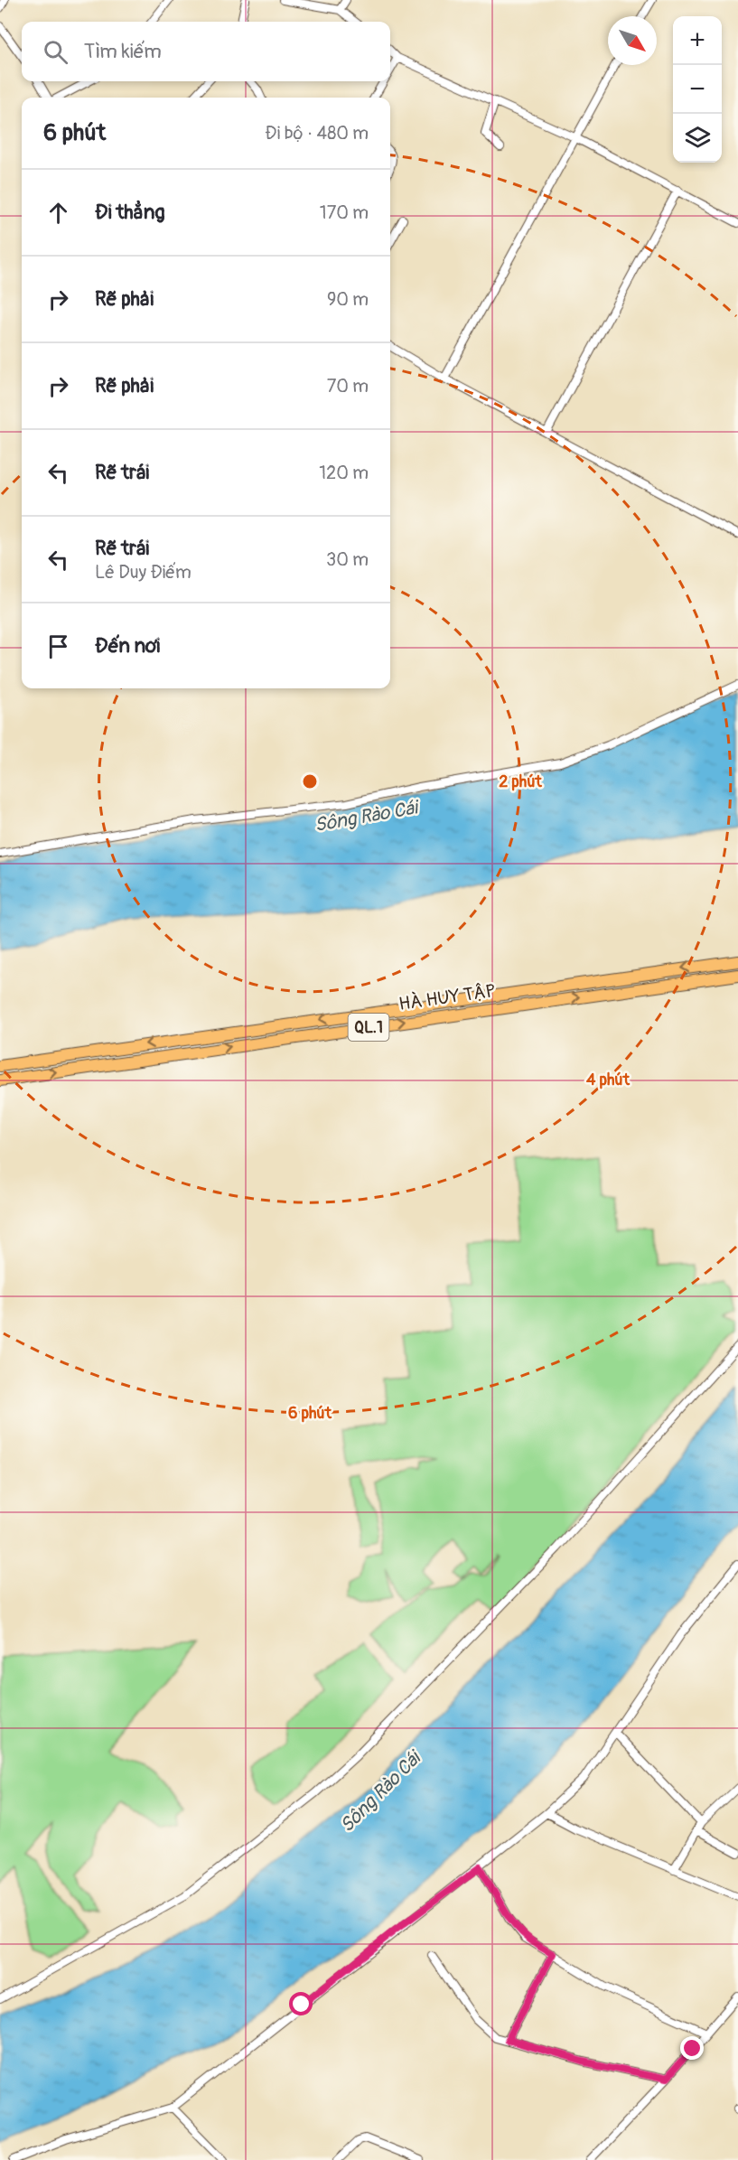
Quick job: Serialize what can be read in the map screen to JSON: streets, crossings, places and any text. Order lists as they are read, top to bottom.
{
  "streets": {
    "main road": ["HÀ HUY TẬP", "QL.1"]
  },
  "water": ["Sông Rào Cái"],
  "north": "bottom right",
  "page": {
    "map_buttons": ["+", "−"],
    "search": "Tìm kiếm",
    "heading": ["6 phút", "Đi bộ · 480 m"],
    "list": [
      ["Đi thẳng", "170 m"],
      ["Rẽ phải", "90 m"],
      ["Rẽ phải", "70 m"],
      ["Rẽ trái", "120 m"],
      ["Rẽ trái", "Lê Duy Điếm", "30 m"],
      "Đến nơi"
    ]
  },
  "rings": ["2 phút", "4 phút", "6 phút"]
}
